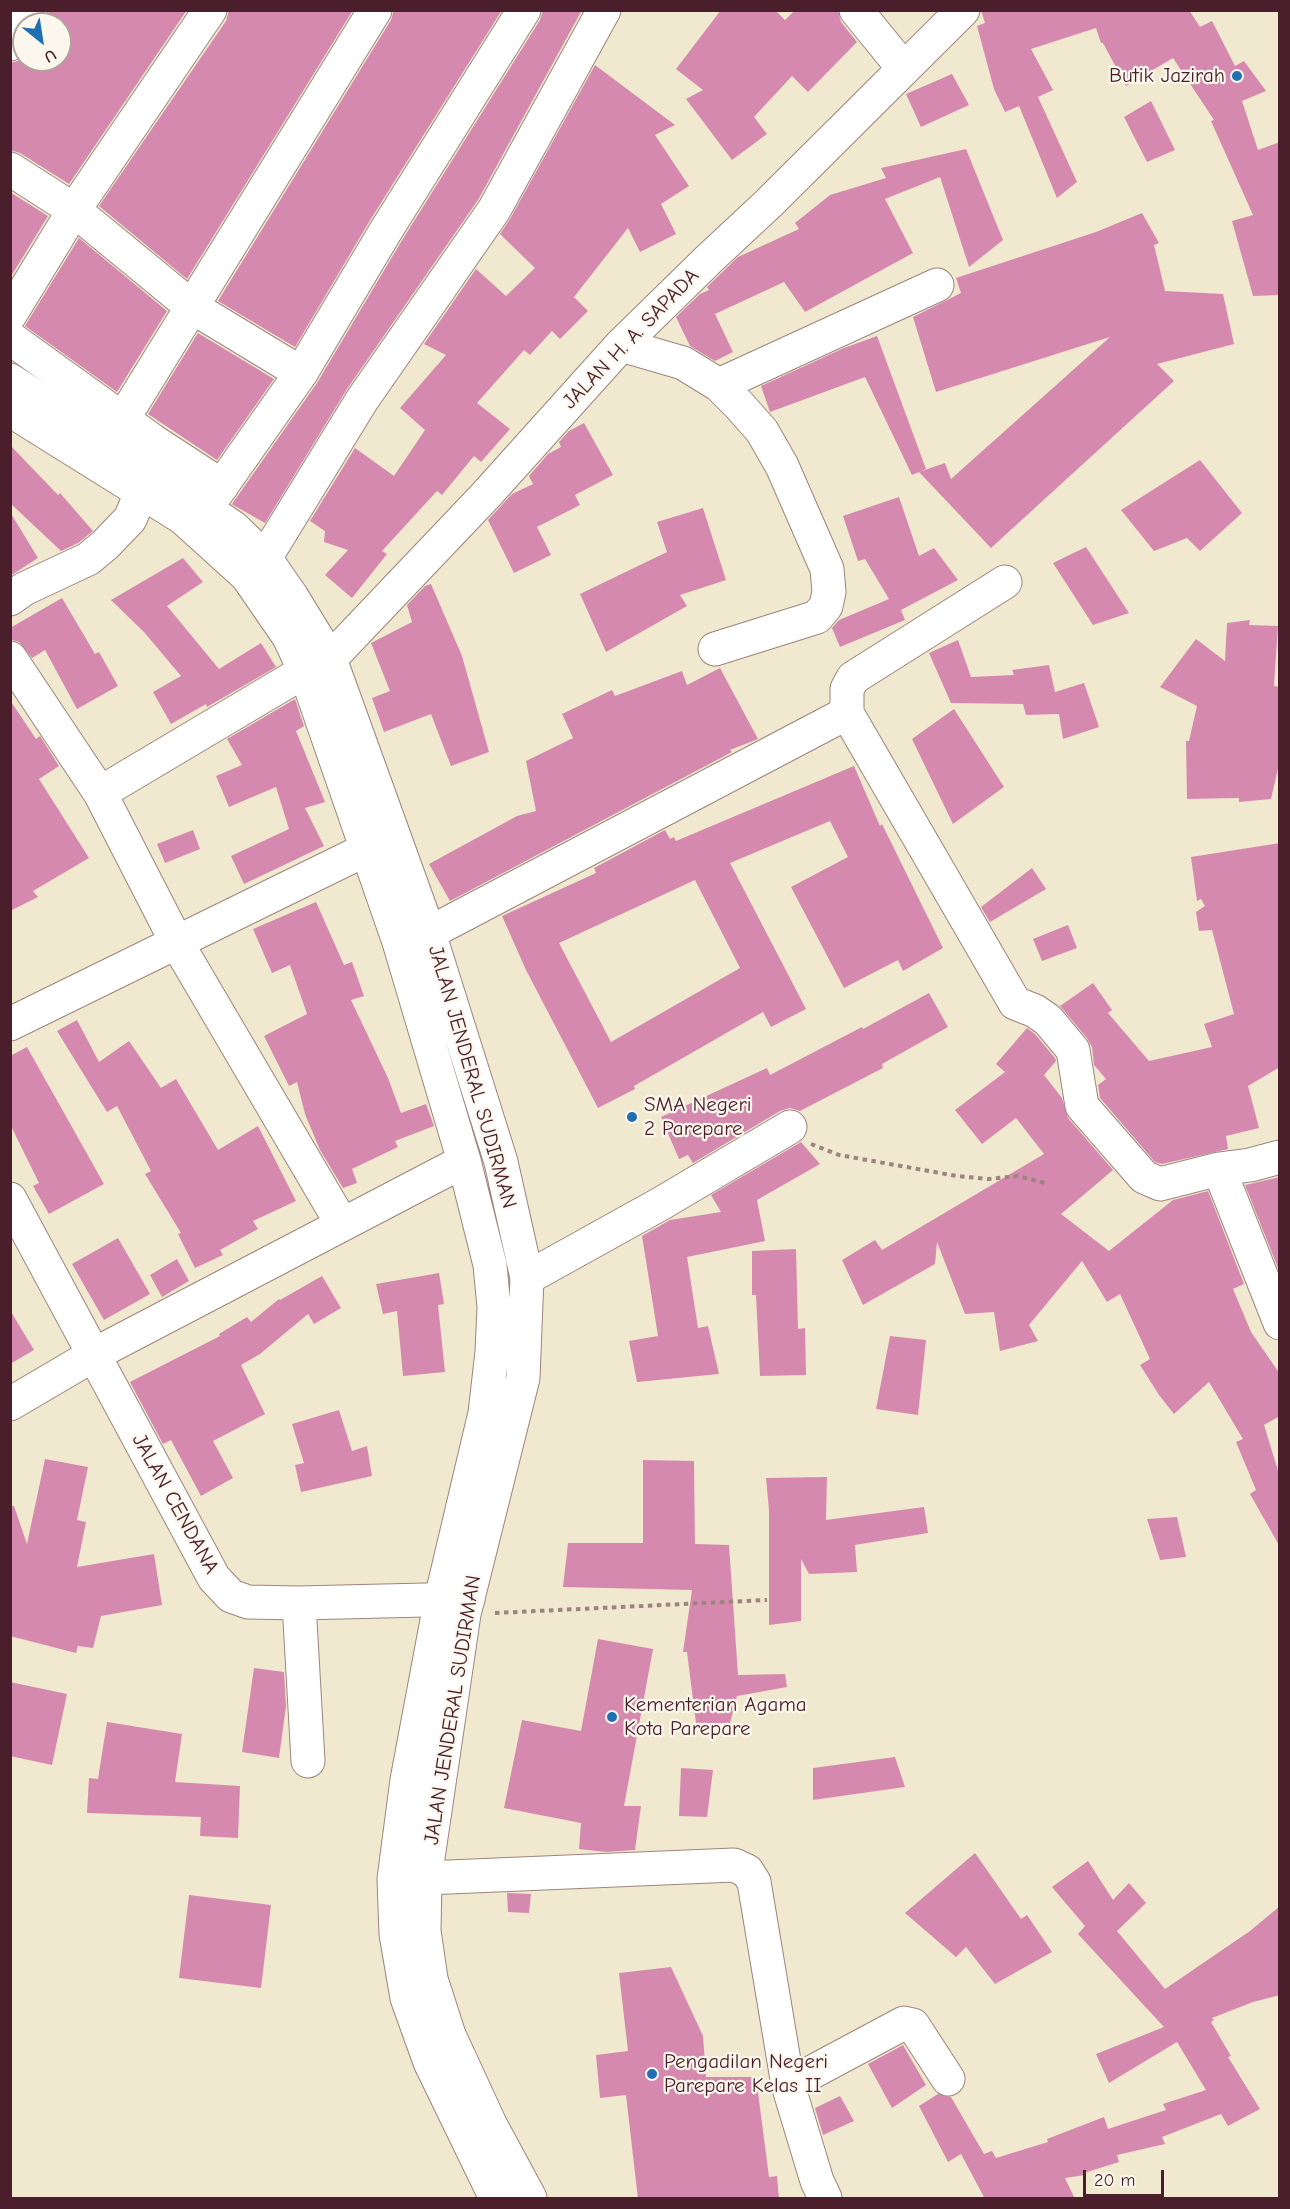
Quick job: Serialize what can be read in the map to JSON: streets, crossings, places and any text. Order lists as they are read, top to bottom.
{
  "streets": {
    "street": ["JALAN H. A. SAPADA", "JALAN JENDERAL SUDIRMAN", "JALAN CENDANA"]
  },
  "crossings": [
    ["JALAN H. A. SAPADA", "JALAN JENDERAL SUDIRMAN"],
    ["JALAN JENDERAL SUDIRMAN", "JALAN CENDANA"]
  ],
  "places": [
    "Butik Jazirah",
    "SMA Negeri 2 Parepare",
    "Kementerian Agama Kota Parepare",
    "Pengadilan Negeri Parepare Kelas II"
  ],
  "scale_bar": "20 m",
  "north": "bottom right"
}
